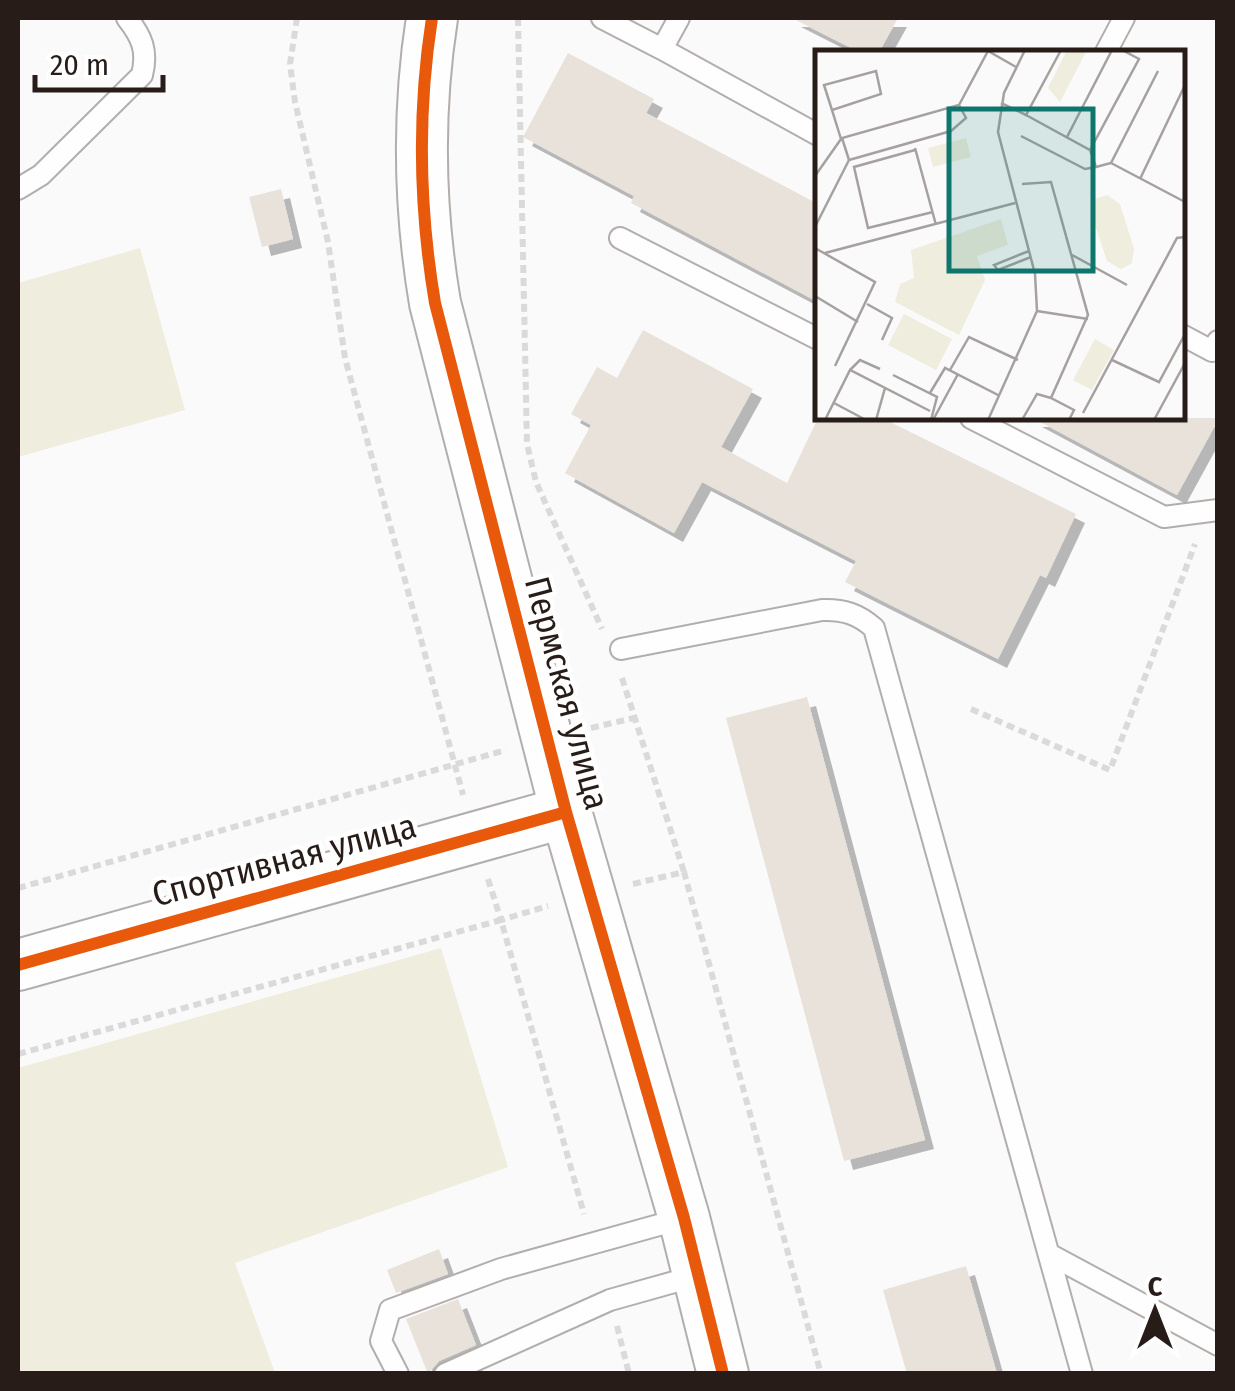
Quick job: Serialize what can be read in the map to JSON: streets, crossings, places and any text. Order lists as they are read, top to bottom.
{
  "streets": {
    "street": ["Пермская улица", "Спортивная улица"]
  },
  "crossings": [
    ["Пермская улица", "Спортивная улица"]
  ],
  "scale_bar": "20 m",
  "north": "top"
}
